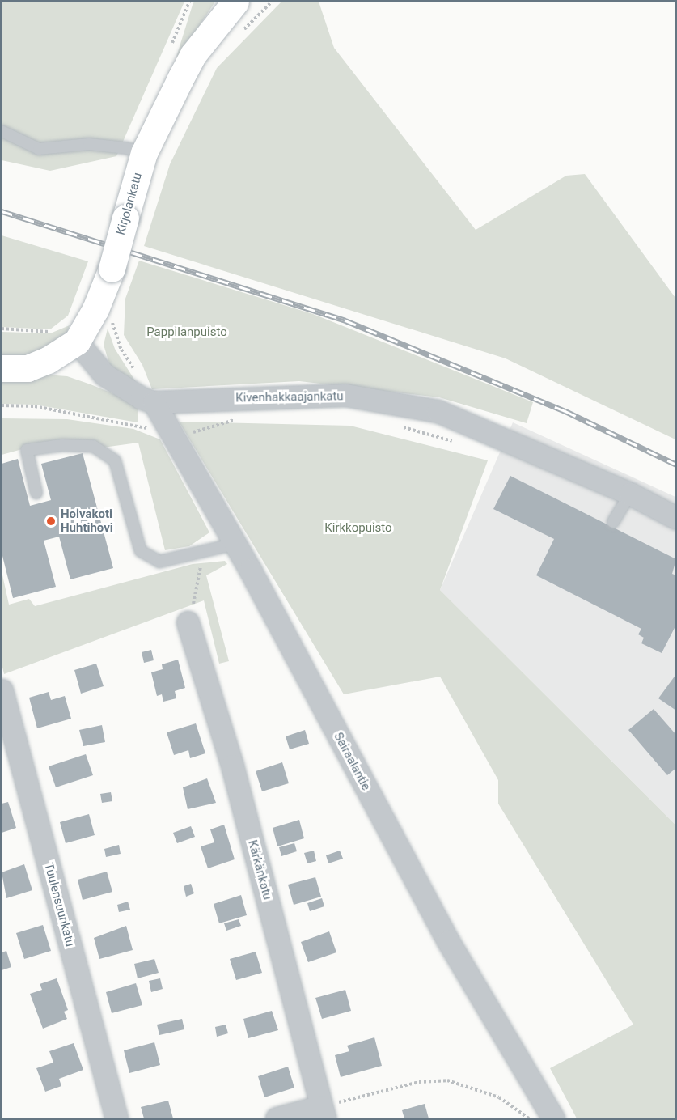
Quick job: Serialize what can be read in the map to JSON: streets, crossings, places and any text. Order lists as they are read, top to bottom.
{
  "streets": {
    "main road": ["Kirjolankatu"],
    "street": [
      "Kivenhakkaajankatu",
      "Sairaalantie",
      "Kärkänkatu",
      "Tuulensuunkatu"
    ]
  },
  "crossings": [
    ["Kivenhakkaajankatu", "Sairaalantie"]
  ],
  "parks": ["Pappilanpuisto", "Kirkkopuisto"],
  "places": ["Hoivakoti Huhtihovi"]
}
